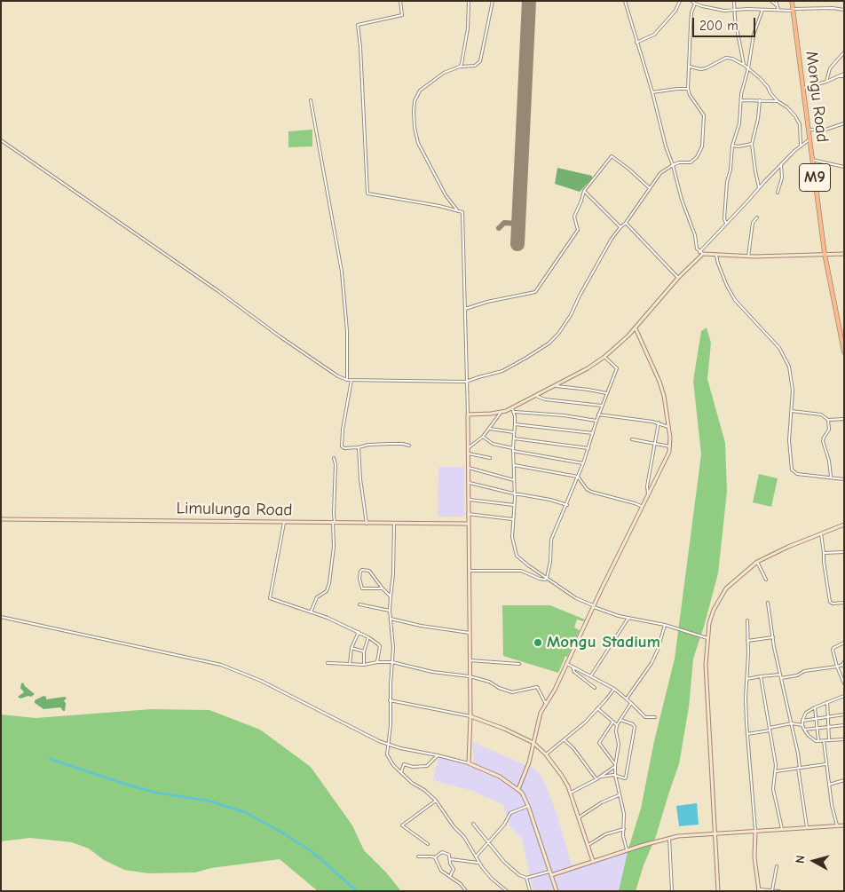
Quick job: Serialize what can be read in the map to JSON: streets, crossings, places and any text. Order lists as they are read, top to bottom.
{
  "streets": {
    "main road": ["Mongu Road", "M9", "Limulunga Road"]
  },
  "places": ["Mongu Stadium"],
  "scale_bar": "200 m",
  "north": "left"
}
